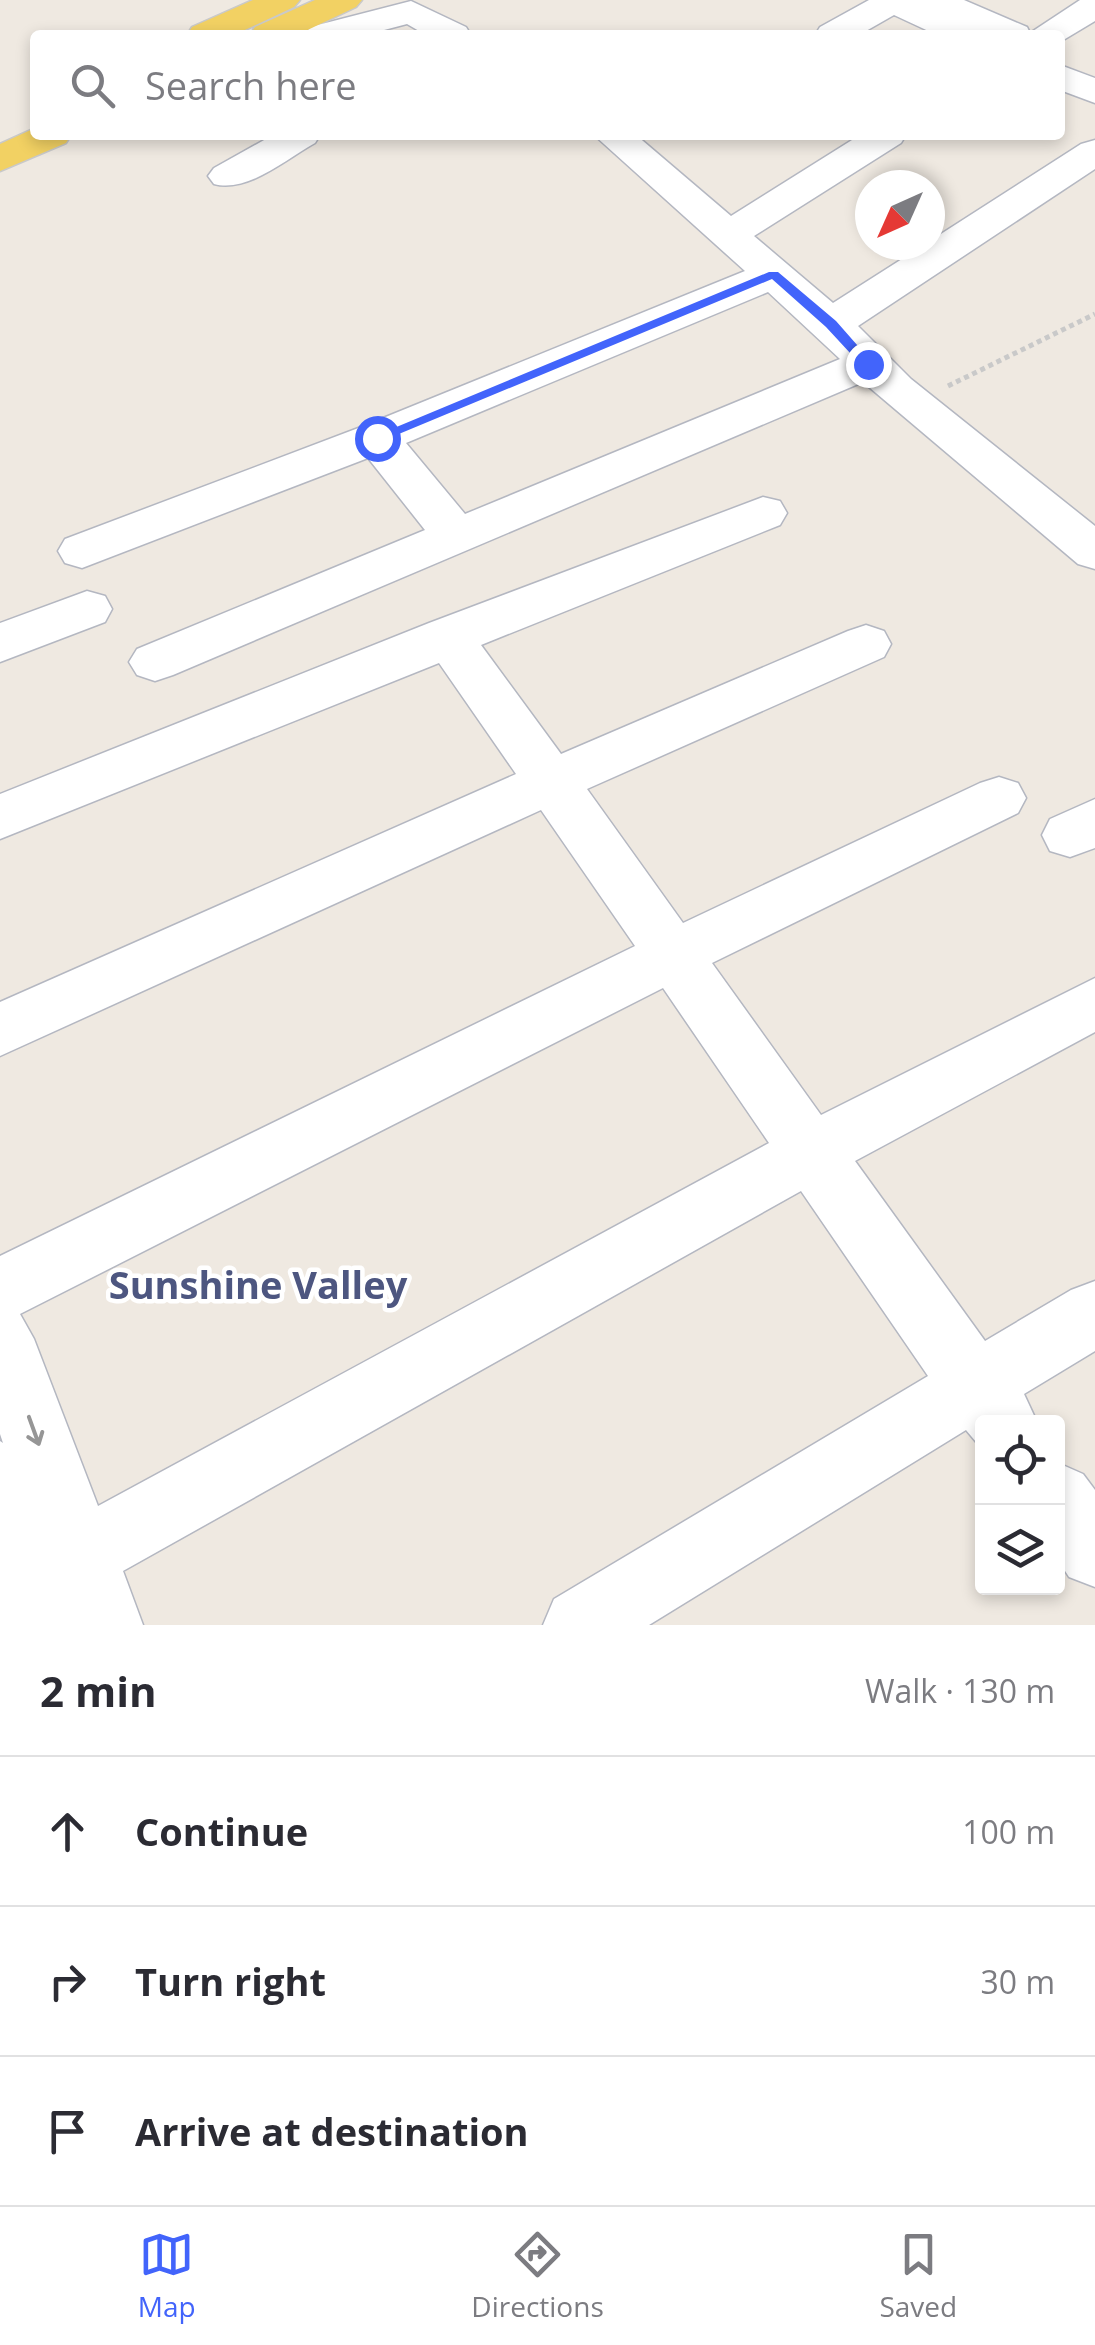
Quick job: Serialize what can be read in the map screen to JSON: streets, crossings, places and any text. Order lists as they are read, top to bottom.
{
  "districts": ["Sunshine Valley"],
  "north": "bottom left",
  "page": {
    "search": "Search here",
    "heading": ["2 min", "Walk · 130 m"],
    "list": [
      ["Continue", "100 m"],
      ["Turn right", "30 m"],
      "Arrive at destination"
    ],
    "nav": ["Map", "Directions", "Saved"]
  }
}
